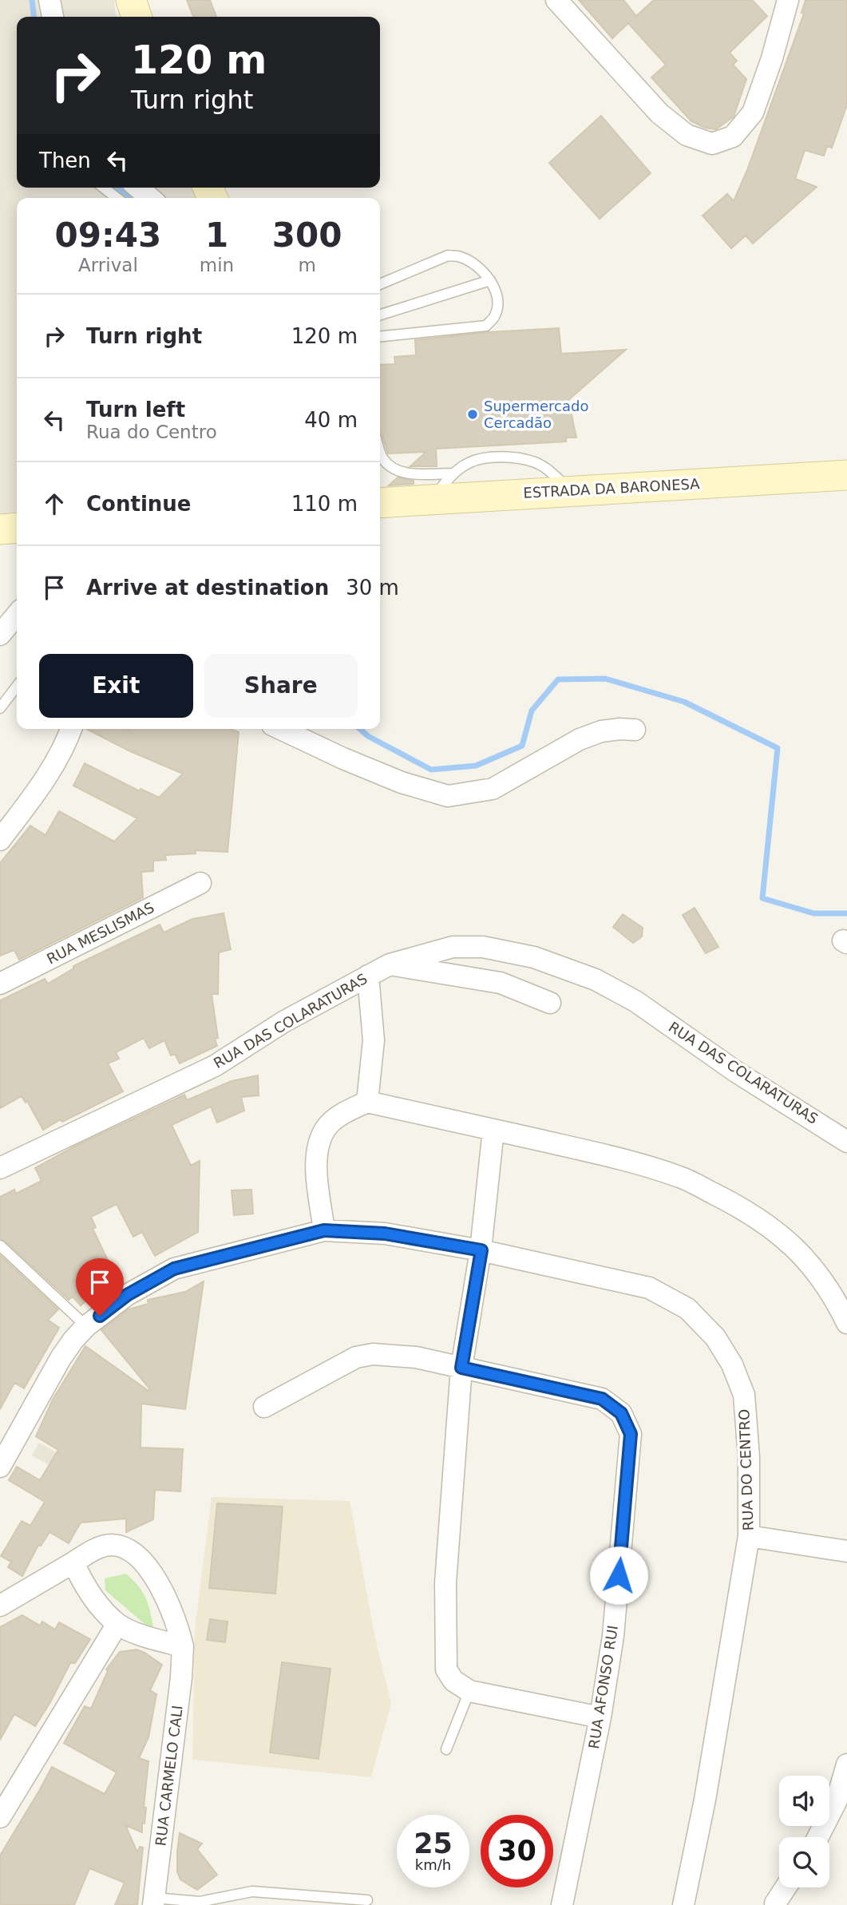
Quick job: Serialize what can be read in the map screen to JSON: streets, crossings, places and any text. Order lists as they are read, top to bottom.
{
  "streets": {
    "main road": ["ESTRADA DA BARONESA"],
    "street": [
      "RUA MESLISMAS",
      "RUA DAS COLARATURAS",
      "RUA DO CENTRO",
      "RUA AFONSO RUI",
      "RUA CARMELO CALI"
    ]
  },
  "places": ["Supermercado Cercadão"],
  "page": {
    "turn": ["120 m", "Turn right"],
    "then": "Then",
    "eta": [
      "09:43",
      "Arrival",
      "1",
      "min",
      "300",
      "m"
    ],
    "list": [
      {
        "name": "Turn right",
        "value": "120 m"
      },
      {
        "name": "Turn left",
        "note": "Rua do Centro",
        "value": "40 m"
      },
      {
        "name": "Continue",
        "value": "110 m"
      },
      {
        "name": "Arrive at destination",
        "value": "30 m"
      }
    ],
    "buttons": ["Exit", "Share"],
    "speed": "25 km/h",
    "limit": "30"
  }
}
